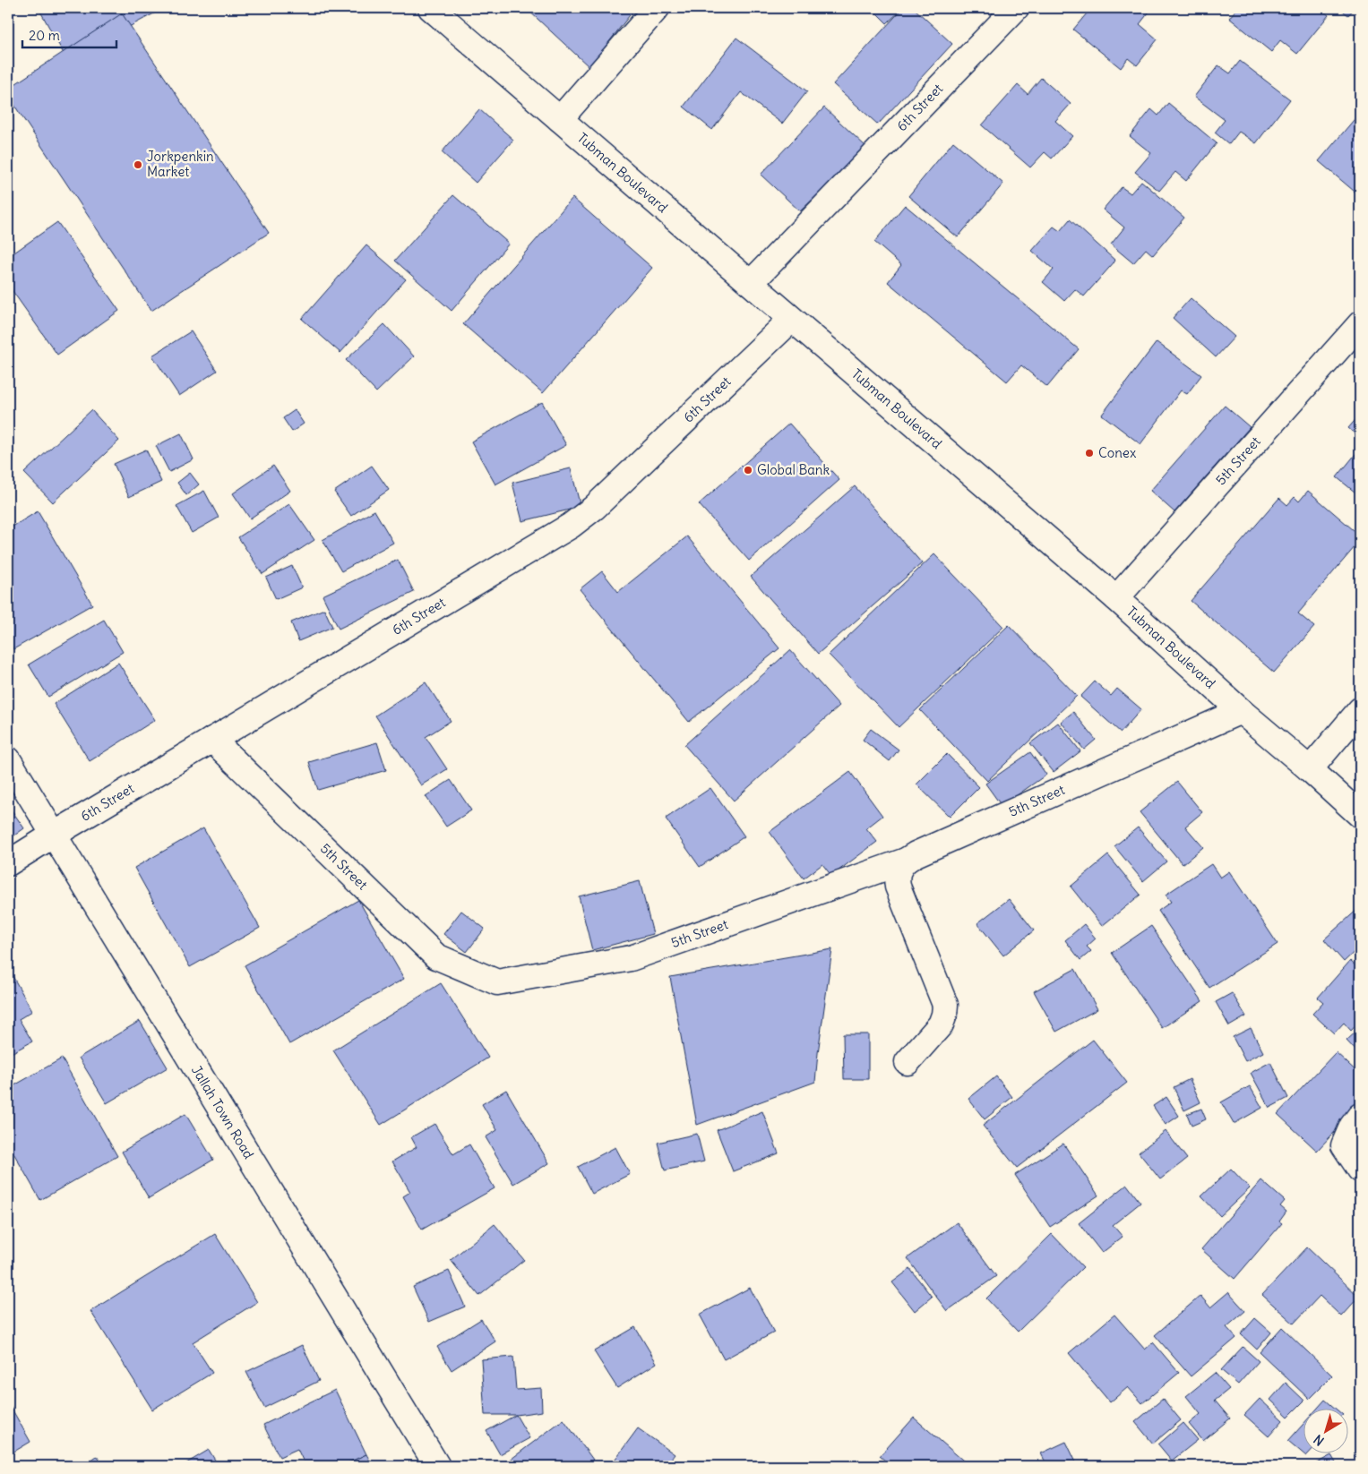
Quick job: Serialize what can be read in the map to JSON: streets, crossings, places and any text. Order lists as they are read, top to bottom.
{
  "streets": {
    "main road": [
      "6th Street",
      "Tubman Boulevard",
      "5th Street",
      "Jallah Town Road"
    ]
  },
  "crossings": [
    ["6th Street", "Tubman Boulevard"],
    ["6th Street", "5th Street"],
    ["6th Street", "Jallah Town Road"],
    ["Tubman Boulevard", "5th Street"]
  ],
  "places": ["Jorkpenkin Market", "Conex", "Global Bank"],
  "scale_bar": "20 m",
  "north": "bottom left"
}
